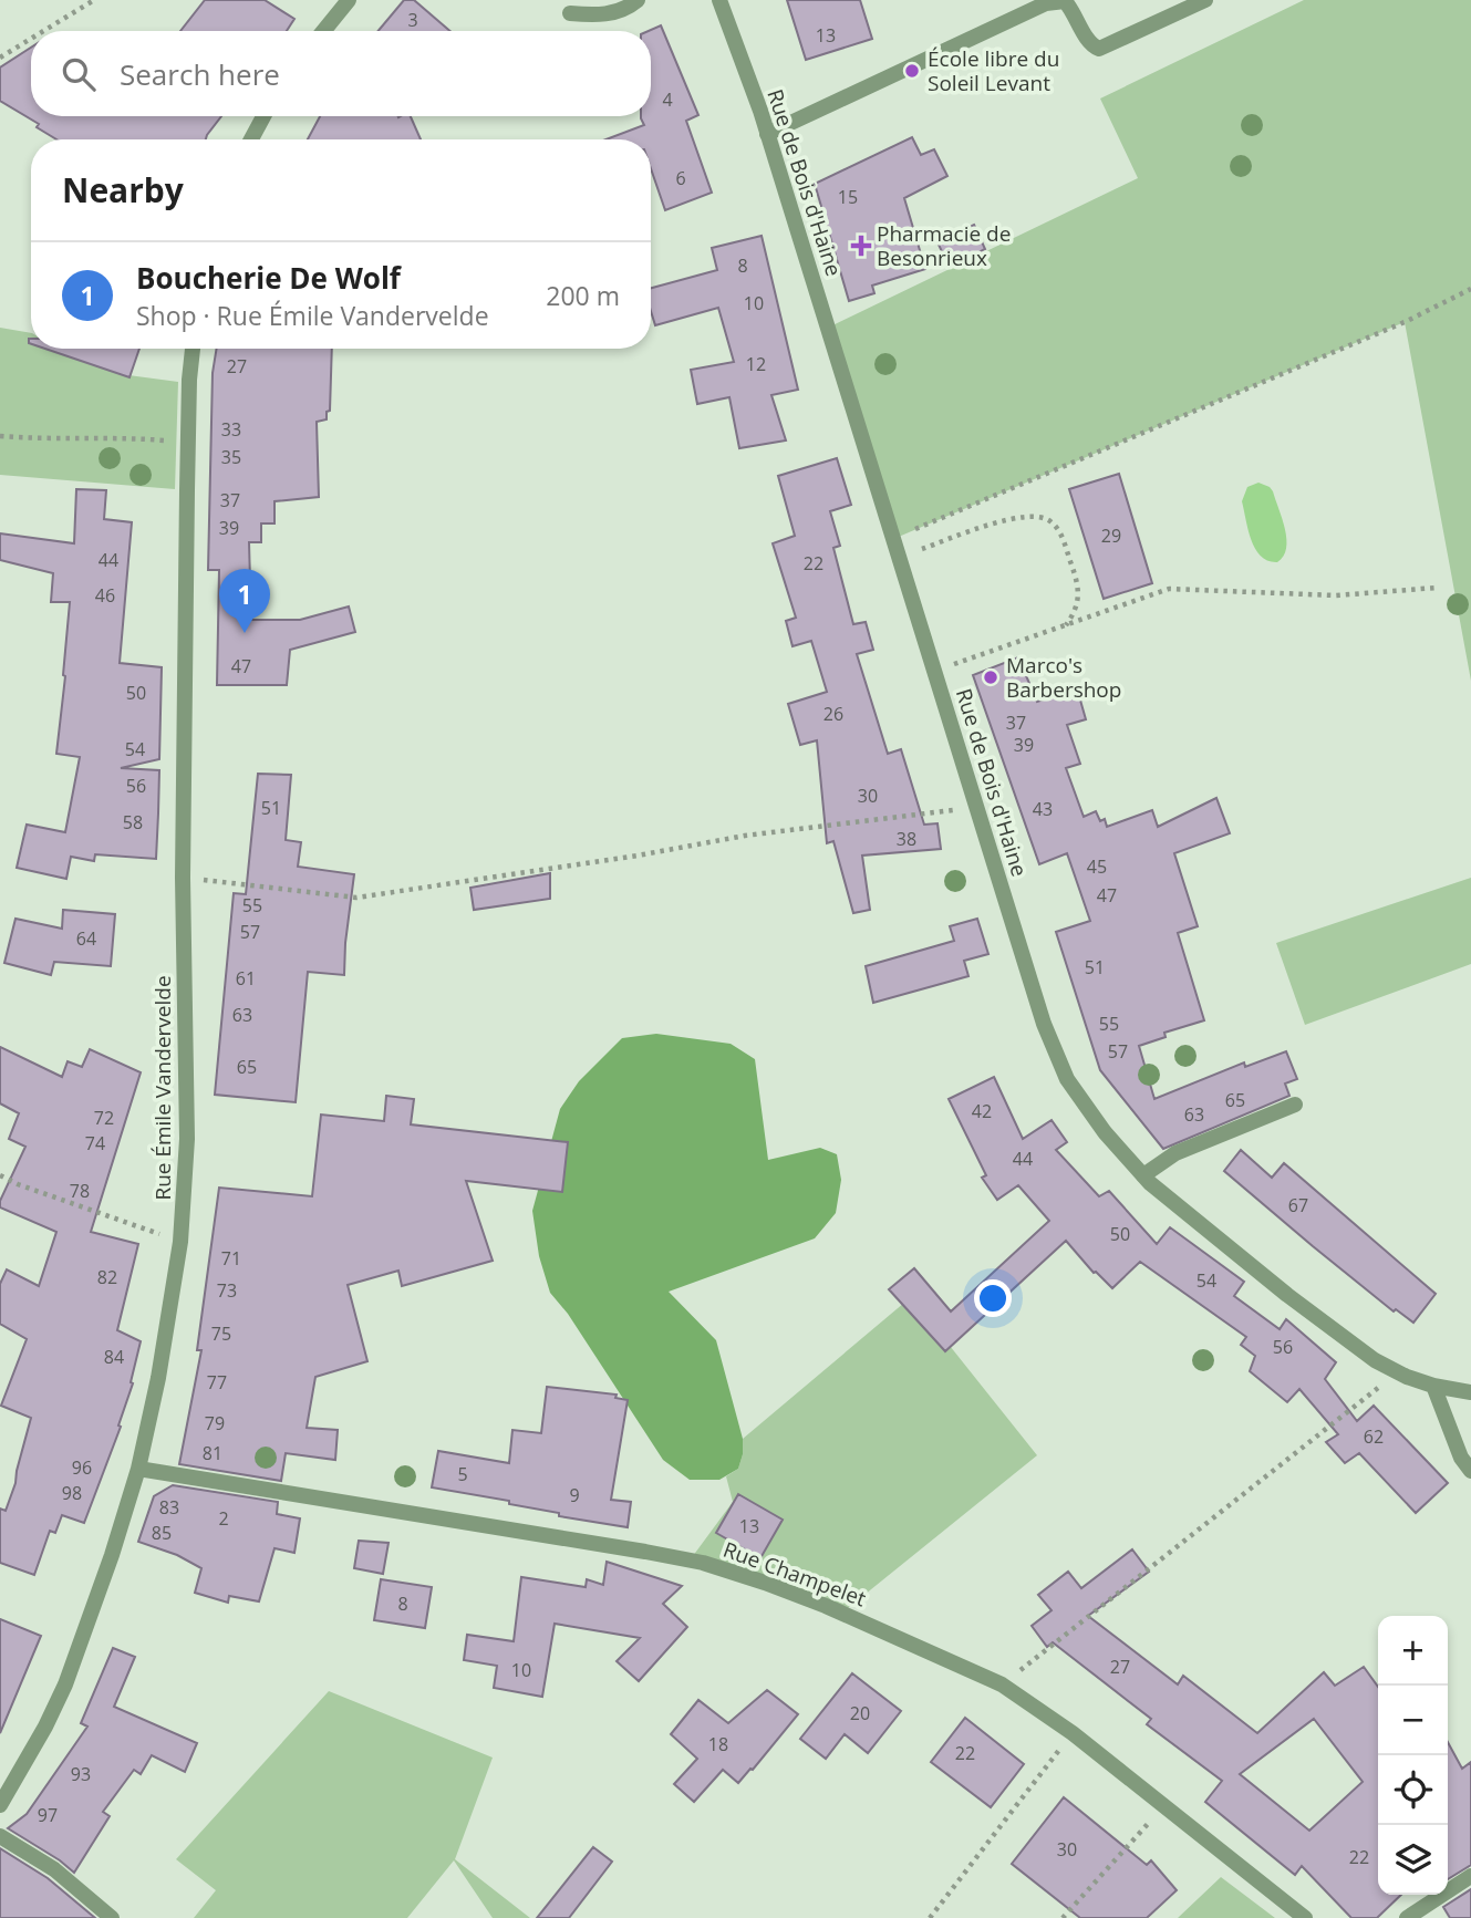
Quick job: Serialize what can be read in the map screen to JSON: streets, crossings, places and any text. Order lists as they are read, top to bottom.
{
  "streets": {
    "street": ["Rue de Bois d'Haine", "Rue Émile Vandervelde", "Rue Champelet"]
  },
  "crossings": [
    ["Rue Émile Vandervelde", "Rue Champelet"]
  ],
  "places": {
    "other": ["École libre du Soleil Levant", "Marco's Barbershop"],
    "health": ["Pharmacie de Besonrieux"]
  },
  "house_numbers": [
    "3",
    "13",
    "4",
    "6",
    "15",
    "8",
    "10",
    "12",
    "27",
    "33",
    "35",
    "37",
    "39",
    "29",
    "44",
    "22",
    "46",
    "47",
    "50",
    "26",
    "37",
    "39",
    "54",
    "56",
    "30",
    "51",
    "43",
    "58",
    "38",
    "45",
    "47",
    "55",
    "57",
    "64",
    "51",
    "61",
    "63",
    "55",
    "57",
    "65",
    "65",
    "42",
    "63",
    "72",
    "74",
    "44",
    "78",
    "67",
    "50",
    "71",
    "82",
    "54",
    "73",
    "75",
    "56",
    "84",
    "77",
    "79",
    "62",
    "81",
    "96",
    "5",
    "98",
    "9",
    "83",
    "2",
    "13",
    "85",
    "8",
    "27",
    "10",
    "20",
    "18",
    "22",
    "93",
    "97",
    "30",
    "22"
  ],
  "page": {
    "search": "Search here",
    "heading": "Nearby",
    "list": [
      {
        "mark": "1",
        "name": "Boucherie De Wolf",
        "note": "Shop · Rue Émile Vandervelde",
        "value": "200 m"
      }
    ],
    "pins": "1",
    "map_buttons": ["+", "−"]
  }
}
